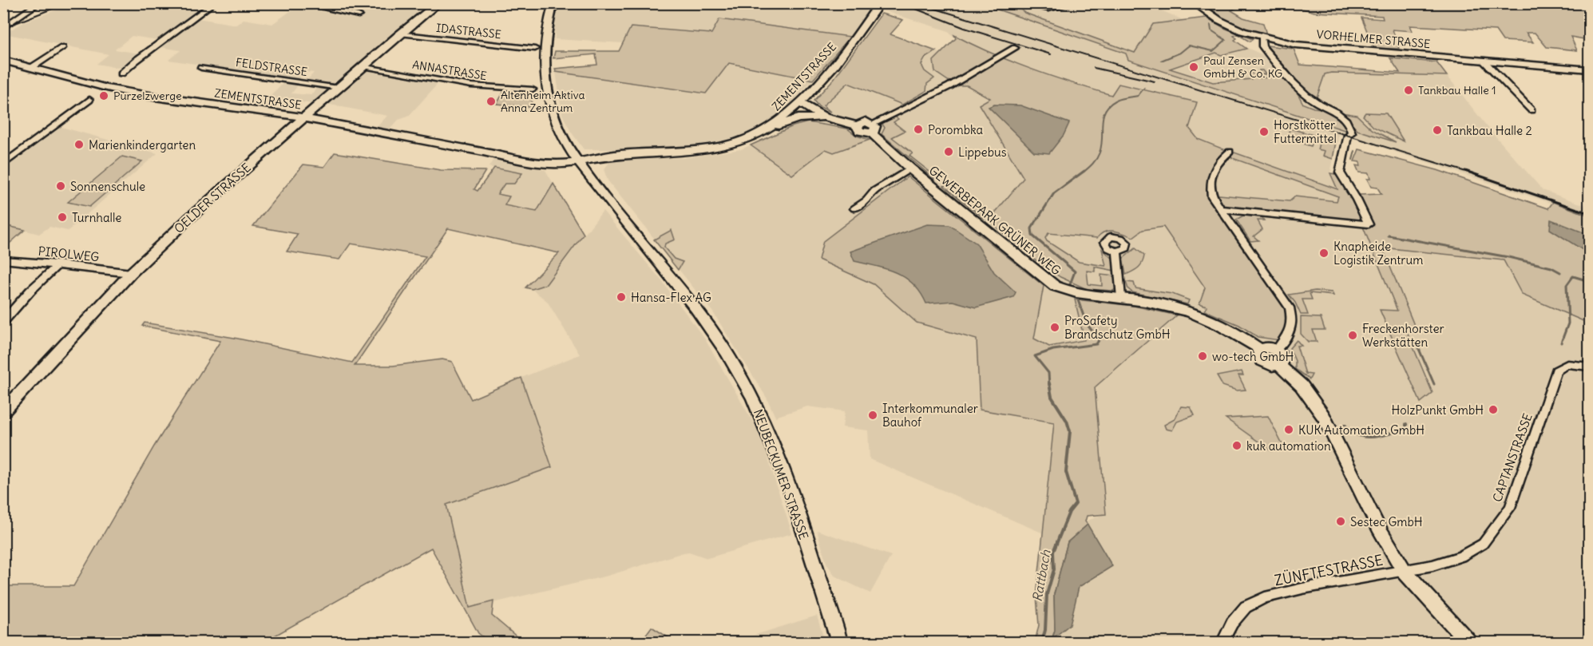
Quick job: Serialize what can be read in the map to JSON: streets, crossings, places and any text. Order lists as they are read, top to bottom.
{
  "streets": {
    "street": [
      "IDASTRASSE",
      "VORHELMER STRASSE",
      "FELDSTRASSE",
      "ANNASTRASSE",
      "ZEMENTSTRASSE",
      "OELDER STRASSE",
      "GEWERBEPARK GRÜNER WEG",
      "PIROLWEG",
      "CAPTANSTRASSE",
      "NEUBECKUMER STRASSE",
      "ZÜNFTESTRASSE"
    ]
  },
  "crossings": [
    ["IDASTRASSE", "OELDER STRASSE"],
    ["FELDSTRASSE", "OELDER STRASSE"],
    ["ANNASTRASSE", "OELDER STRASSE"],
    ["ZEMENTSTRASSE", "OELDER STRASSE"],
    ["ZEMENTSTRASSE", "GEWERBEPARK GRÜNER WEG"],
    ["ZEMENTSTRASSE", "NEUBECKUMER STRASSE"],
    ["OELDER STRASSE", "PIROLWEG"],
    ["CAPTANSTRASSE", "ZÜNFTESTRASSE"]
  ],
  "water": ["Rattbach"],
  "places": [
    "Paul Zensen GmbH & Co. KG",
    "Tankbau Halle 1",
    "Purzelzwerge",
    "Altenheim Aktiva Anna Zentrum",
    "Porombka",
    "Tankbau Halle 2",
    "Horstkötter Futtermittel",
    "Marienkindergarten",
    "Lippebus",
    "Sonnenschule",
    "Turnhalle",
    "Knapheide Logistik Zentrum",
    "Hansa-Flex AG",
    "ProSafety Brandschutz GmbH",
    "Freckenhorster Werkstätten",
    "wo-tech GmbH",
    "HolzPunkt GmbH",
    "Interkommunaler Bauhof",
    "KUK Automation GmbH",
    "kuk automation",
    "Sestec GmbH"
  ]
}
